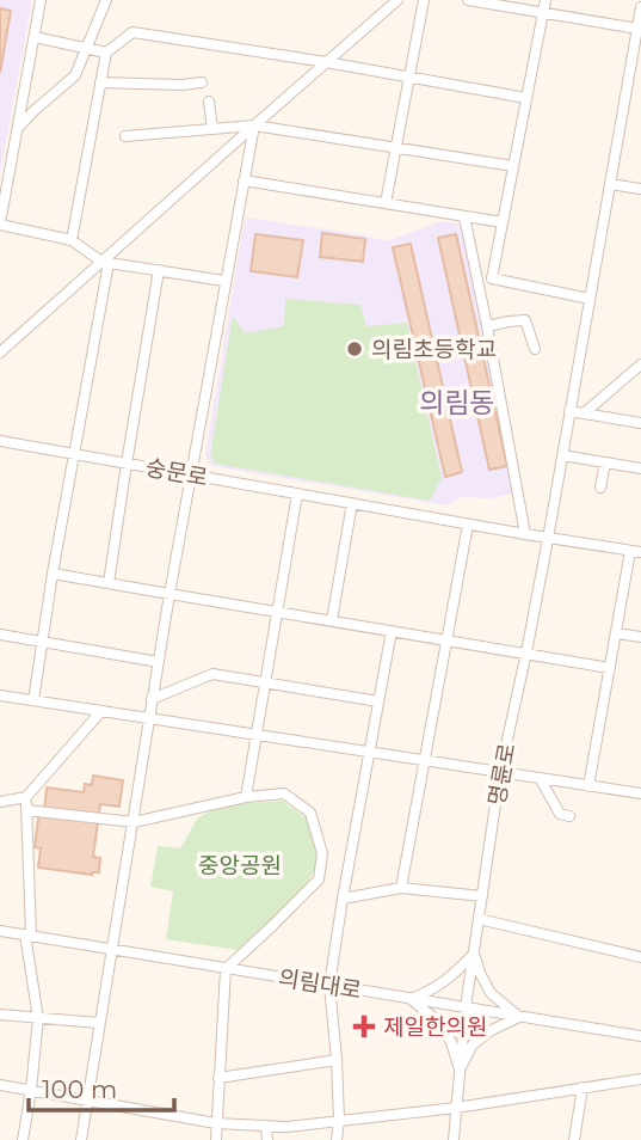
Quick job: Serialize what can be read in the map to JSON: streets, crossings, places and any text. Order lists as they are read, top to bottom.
{
  "streets": {
    "street": ["숭문로", "명륜로", "의림대로"]
  },
  "crossings": [
    ["숭문로", "명륜로"],
    ["명륜로", "의림대로"]
  ],
  "districts": ["의림동"],
  "parks": ["중앙공원"],
  "places": {
    "other": ["의림초등학교"],
    "health": ["제일한의원"]
  },
  "scale_bar": "100 m"
}
